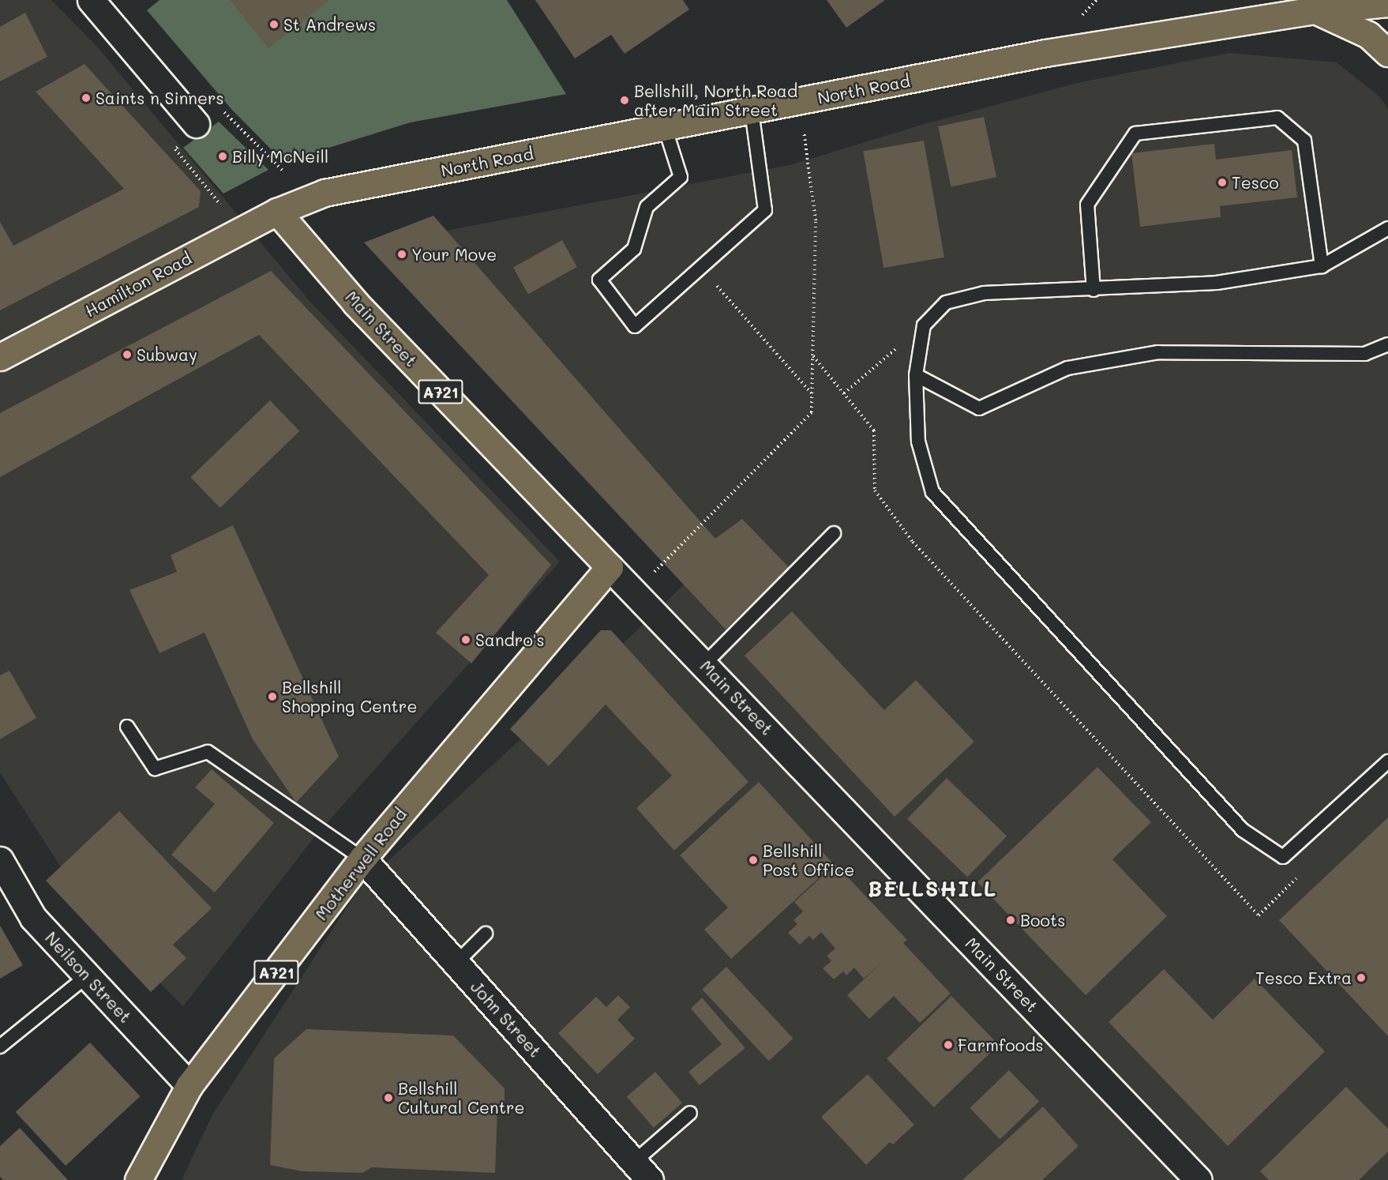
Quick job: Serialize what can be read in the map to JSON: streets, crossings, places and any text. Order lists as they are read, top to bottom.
{
  "streets": {
    "main road": [
      "North Road",
      "Hamilton Road",
      "Main Street",
      "A721",
      "Motherwell Road"
    ],
    "street": ["Neilson Street", "John Street"]
  },
  "crossings": [
    ["North Road", "Hamilton Road"],
    ["North Road", "Main Street"],
    ["Hamilton Road", "Main Street"],
    ["Main Street", "Motherwell Road"],
    ["Motherwell Road", "Neilson Street"],
    ["Motherwell Road", "John Street"]
  ],
  "districts": ["BELLSHILL"],
  "places": [
    "St Andrews",
    "Saints n Sinners",
    "Bellshill, North Road after Main Street",
    "Billy McNeill",
    "Tesco",
    "Your Move",
    "Subway",
    "Sandro's",
    "Bellshill Shopping Centre",
    "Bellshill Post Office",
    "Boots",
    "Tesco Extra",
    "Farmfoods",
    "Bellshill Cultural Centre"
  ]
}
